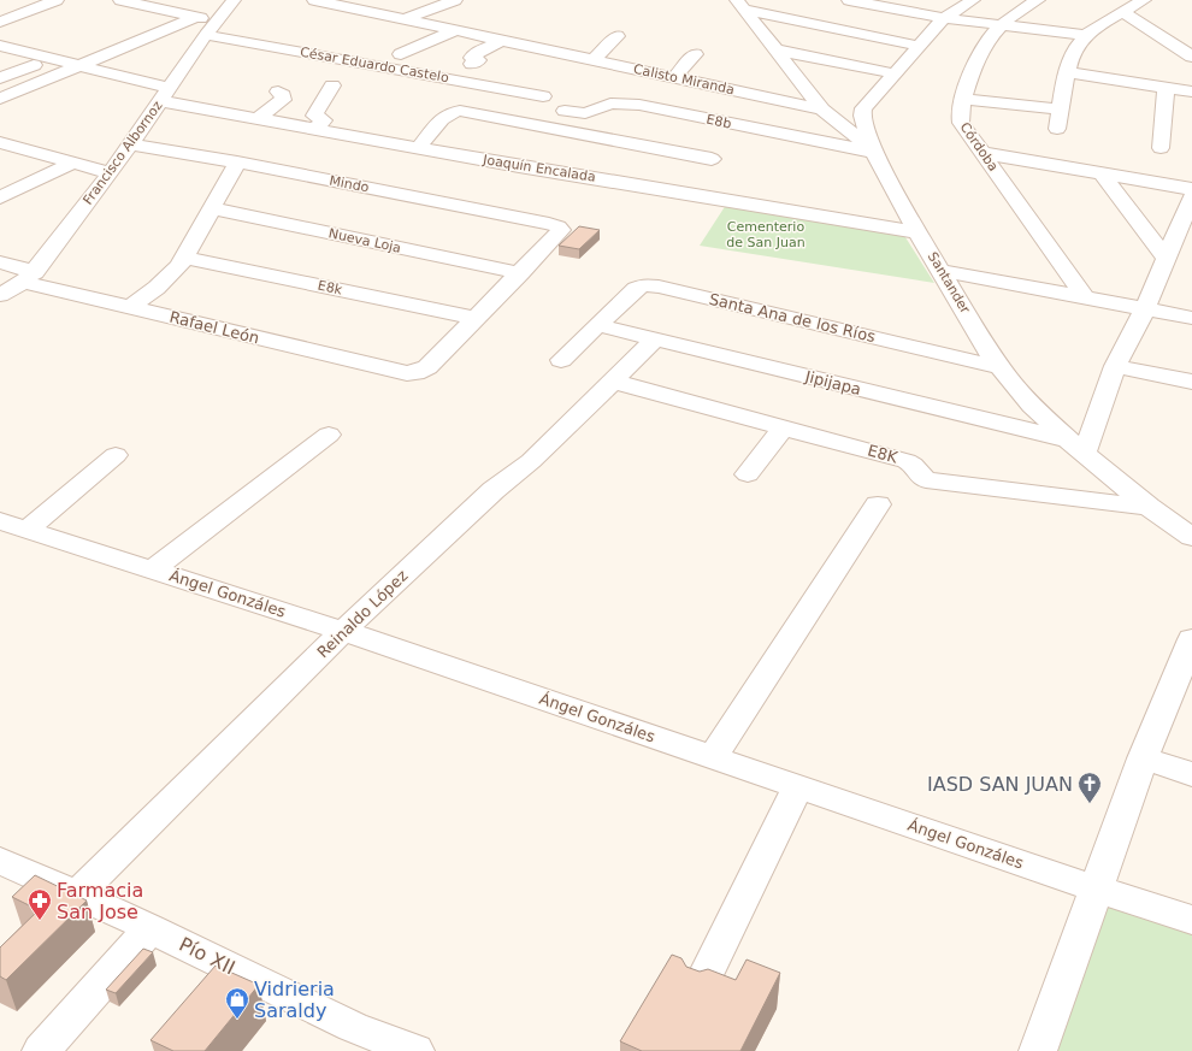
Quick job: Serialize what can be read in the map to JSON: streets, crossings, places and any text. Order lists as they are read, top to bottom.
{
  "streets": {
    "street": [
      "César Eduardo Castelo",
      "Calisto Miranda",
      "E8b",
      "Córdoba",
      "Francisco Albornoz",
      "Joaquín Encalada",
      "Mindo",
      "Nueva Loja",
      "Santander",
      "E8k",
      "Santa Ana de los Ríos",
      "Rafael León",
      "Jipijapa",
      "E8K",
      "Ángel Gonzáles",
      "Reinaldo López",
      "Pío XII"
    ]
  },
  "crossings": [
    ["César Eduardo Castelo", "Francisco Albornoz"],
    ["Calisto Miranda", "Santander"],
    ["E8b", "Santander"],
    ["Francisco Albornoz", "Joaquín Encalada"],
    ["Francisco Albornoz", "Mindo"],
    ["Francisco Albornoz", "Rafael León"],
    ["Joaquín Encalada", "Santander"],
    ["Mindo", "Nueva Loja"],
    ["Santander", "Santa Ana de los Ríos"],
    ["Santander", "Jipijapa"],
    ["Santander", "E8K"],
    ["E8k", "Rafael León"],
    ["Santa Ana de los Ríos", "Jipijapa"],
    ["Jipijapa", "Reinaldo López"],
    ["E8K", "Reinaldo López"],
    ["Ángel Gonzáles", "Reinaldo López"],
    ["Reinaldo López", "Pío XII"]
  ],
  "parks": ["Cementerio de San Juan"],
  "places": {
    "church": ["IASD SAN JUAN"],
    "pharmacy": ["Farmacia San Jose"],
    "shop": ["Vidrieria Saraldy"]
  }
}
